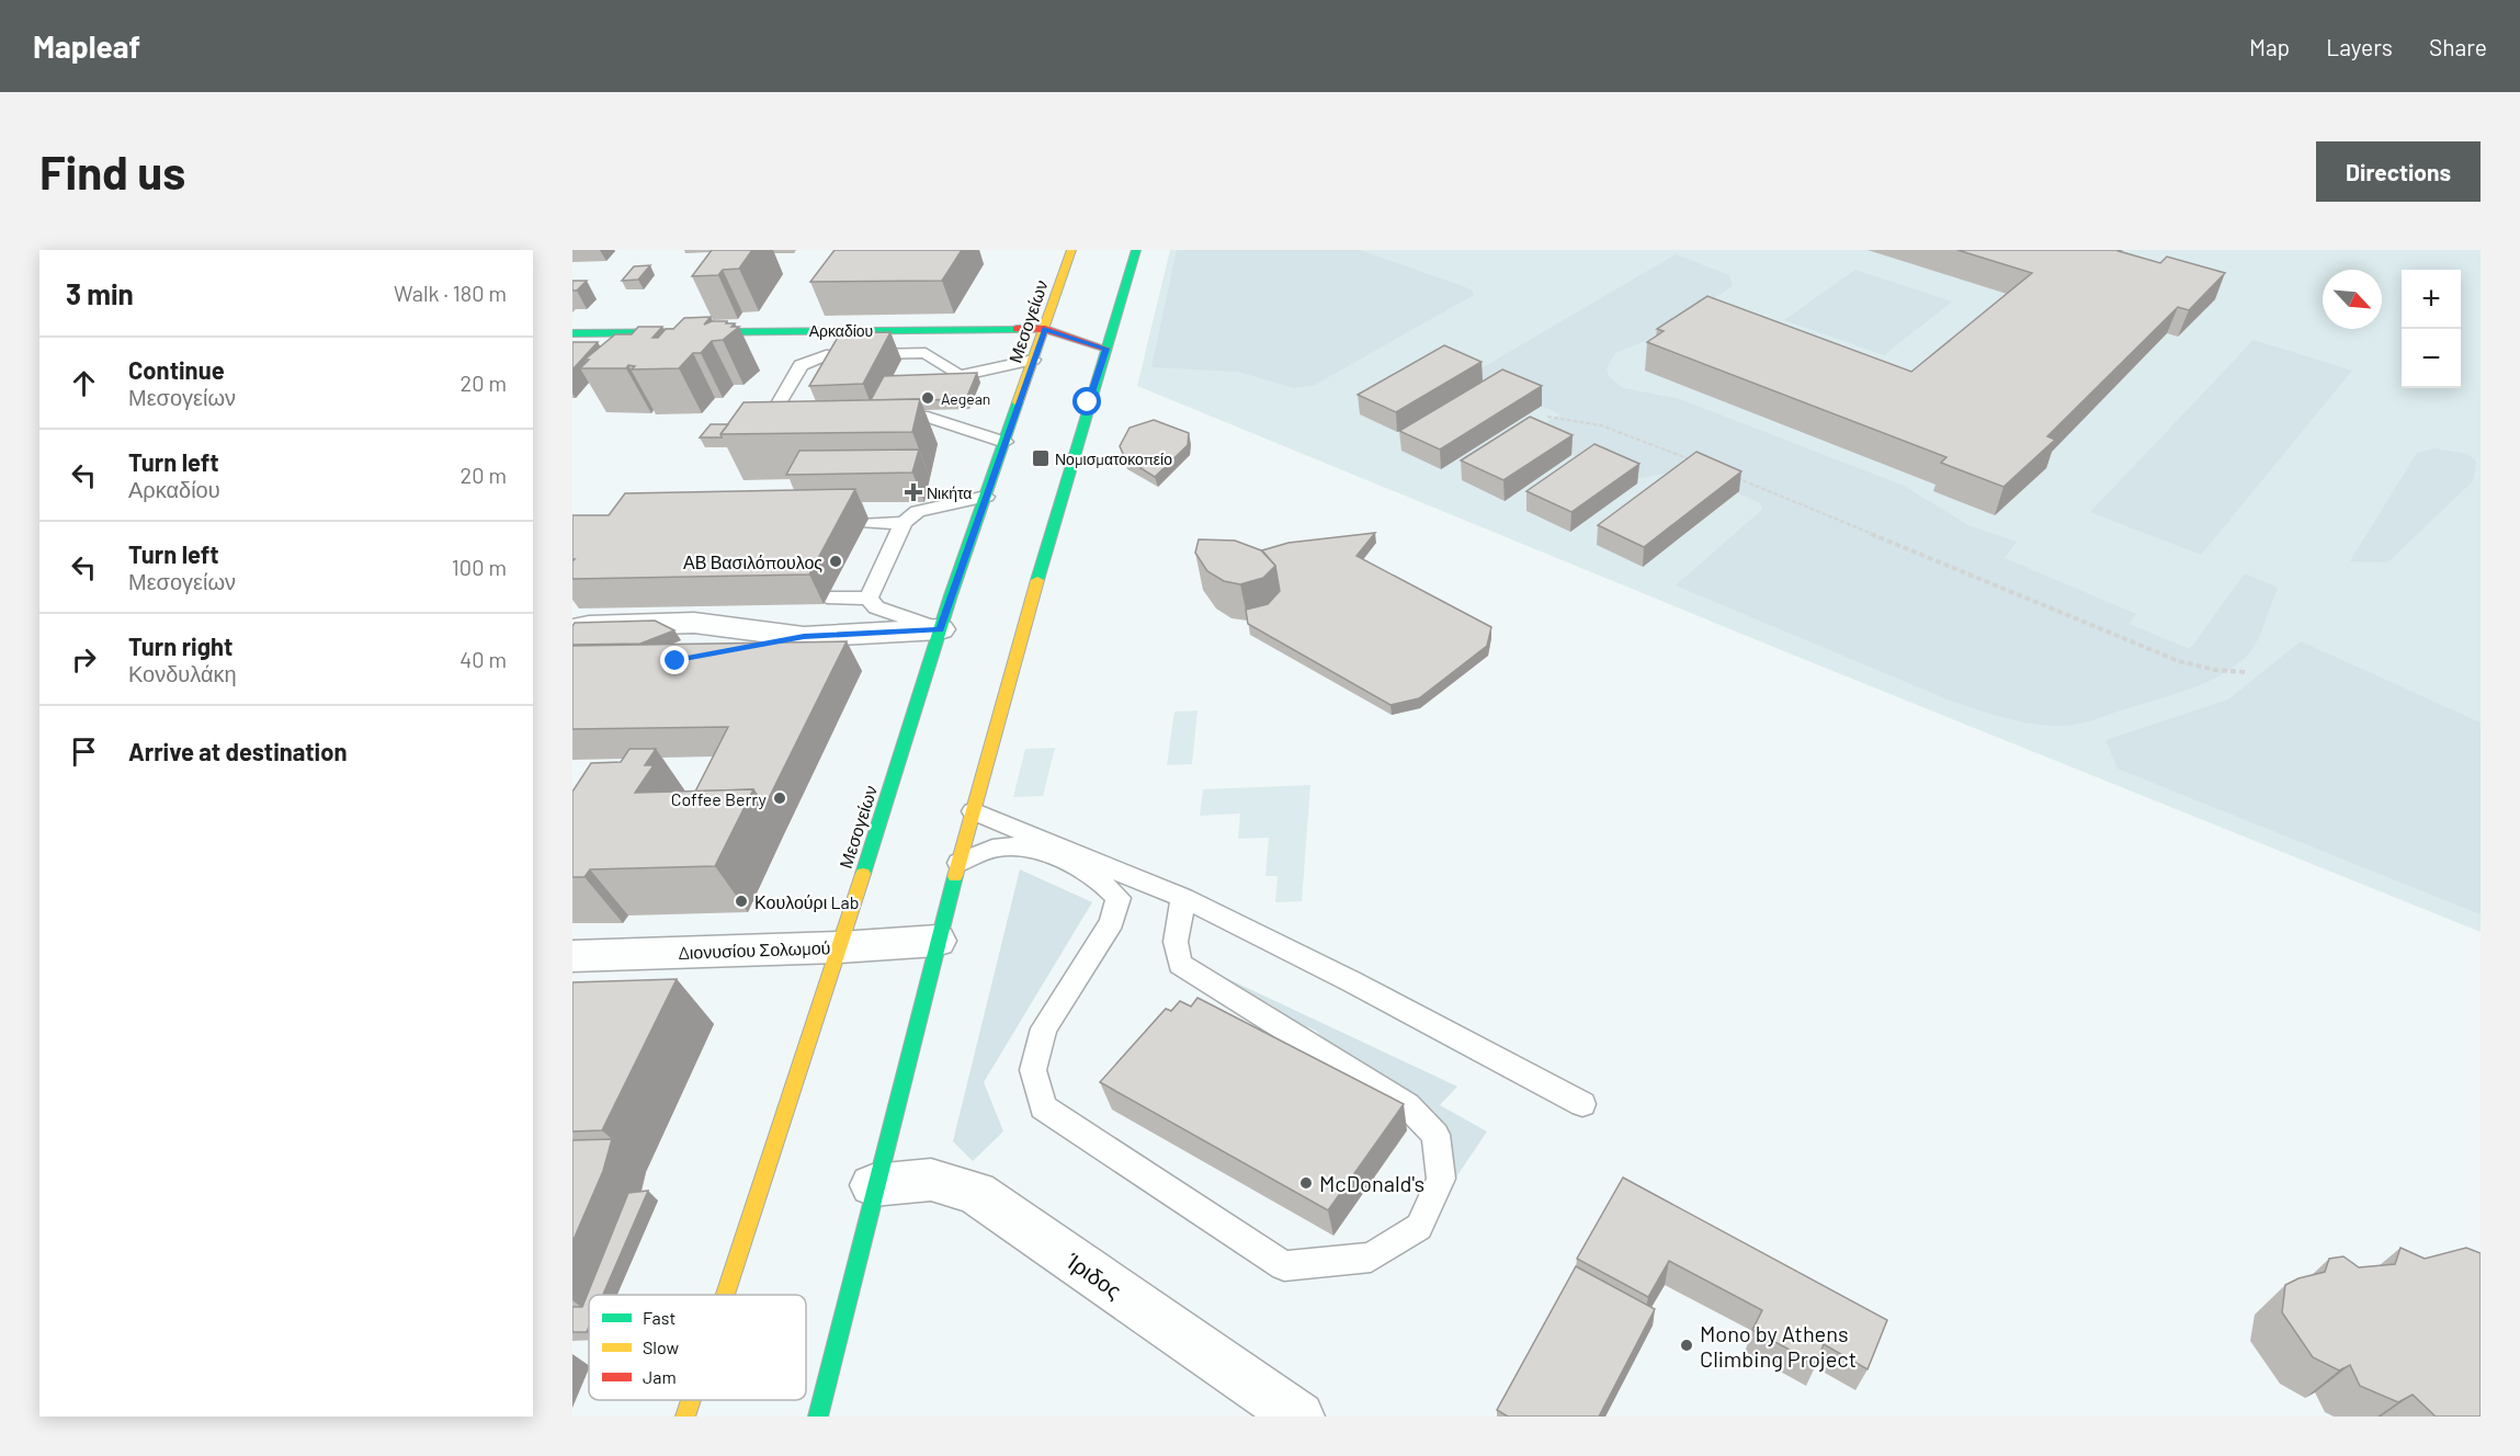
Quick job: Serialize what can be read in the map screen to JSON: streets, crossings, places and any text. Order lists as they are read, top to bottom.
{
  "streets": {
    "main road": ["Μεσογείων", "Αρκαδίου"],
    "street": ["Διονυσίου Σολωμού", "Ίριδος"]
  },
  "crossings": [
    ["Μεσογείων", "Αρκαδίου"],
    ["Μεσογείων", "Διονυσίου Σολωμού"]
  ],
  "places": {
    "other": [
      "Aegean",
      "ΑΒ Βασιλόπουλος",
      "Coffee Berry",
      "Κουλούρι Lab",
      "McDonald's",
      "Mono by Athens Climbing Project"
    ],
    "transit": ["Νομισματοκοπείο"],
    "health": ["Νικήτα"]
  },
  "legend": ["Fast", "Slow", "Jam"],
  "north": "bottom right",
  "page": {
    "header": "Mapleaf",
    "nav": ["Map", "Layers", "Share"],
    "buttons": "Directions",
    "title": "Find us",
    "heading": ["3 min", "Walk · 180 m"],
    "map_buttons": ["+", "−"],
    "list": [
      ["Continue", "Μεσογείων", "20 m"],
      ["Turn left", "Αρκαδίου", "20 m"],
      ["Turn left", "Μεσογείων", "100 m"],
      ["Turn right", "Κονδυλάκη", "40 m"],
      "Arrive at destination"
    ]
  }
}
